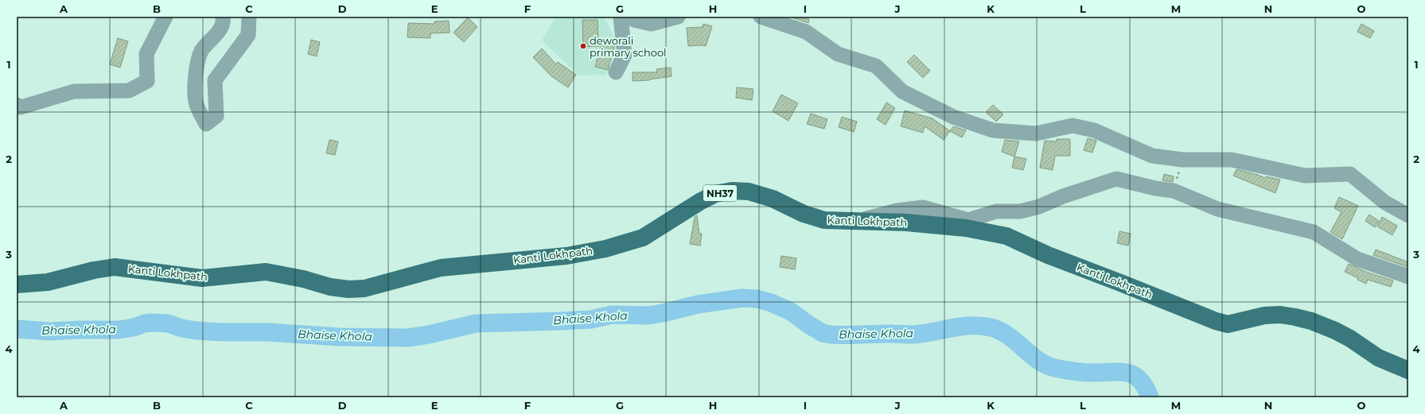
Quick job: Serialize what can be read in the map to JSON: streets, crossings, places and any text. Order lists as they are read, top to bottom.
{
  "streets": {
    "main road": ["NH37", "Kanti Lokhpath"]
  },
  "water": ["Bhaise Khola"],
  "places": ["deworali primary school"],
  "grid": {
    "columns": [
      "A",
      "B",
      "C",
      "D",
      "E",
      "F",
      "G",
      "H",
      "I",
      "J",
      "K",
      "L",
      "M",
      "N",
      "O"
    ],
    "rows": [
      "1",
      "2",
      "3",
      "4"
    ]
  }
}
